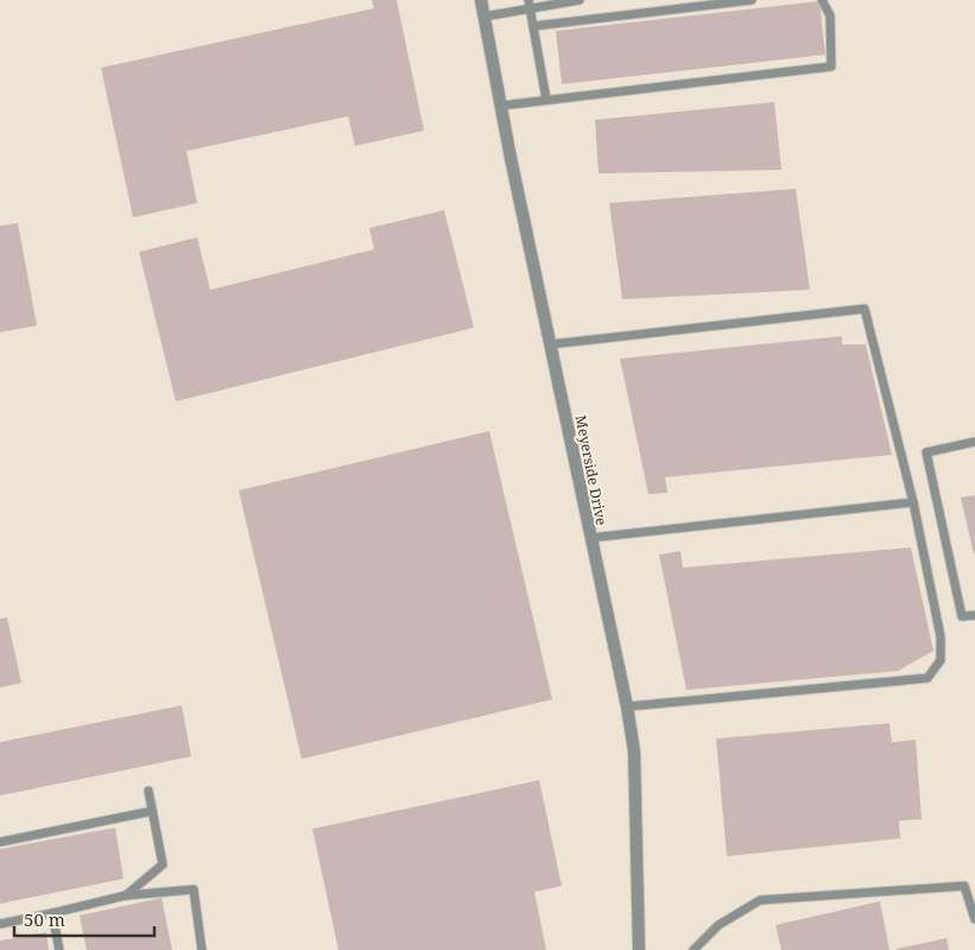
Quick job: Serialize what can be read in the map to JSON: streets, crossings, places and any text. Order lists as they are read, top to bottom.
{
  "streets": {
    "street": ["Meyerside Drive"]
  },
  "scale_bar": "50 m"
}
